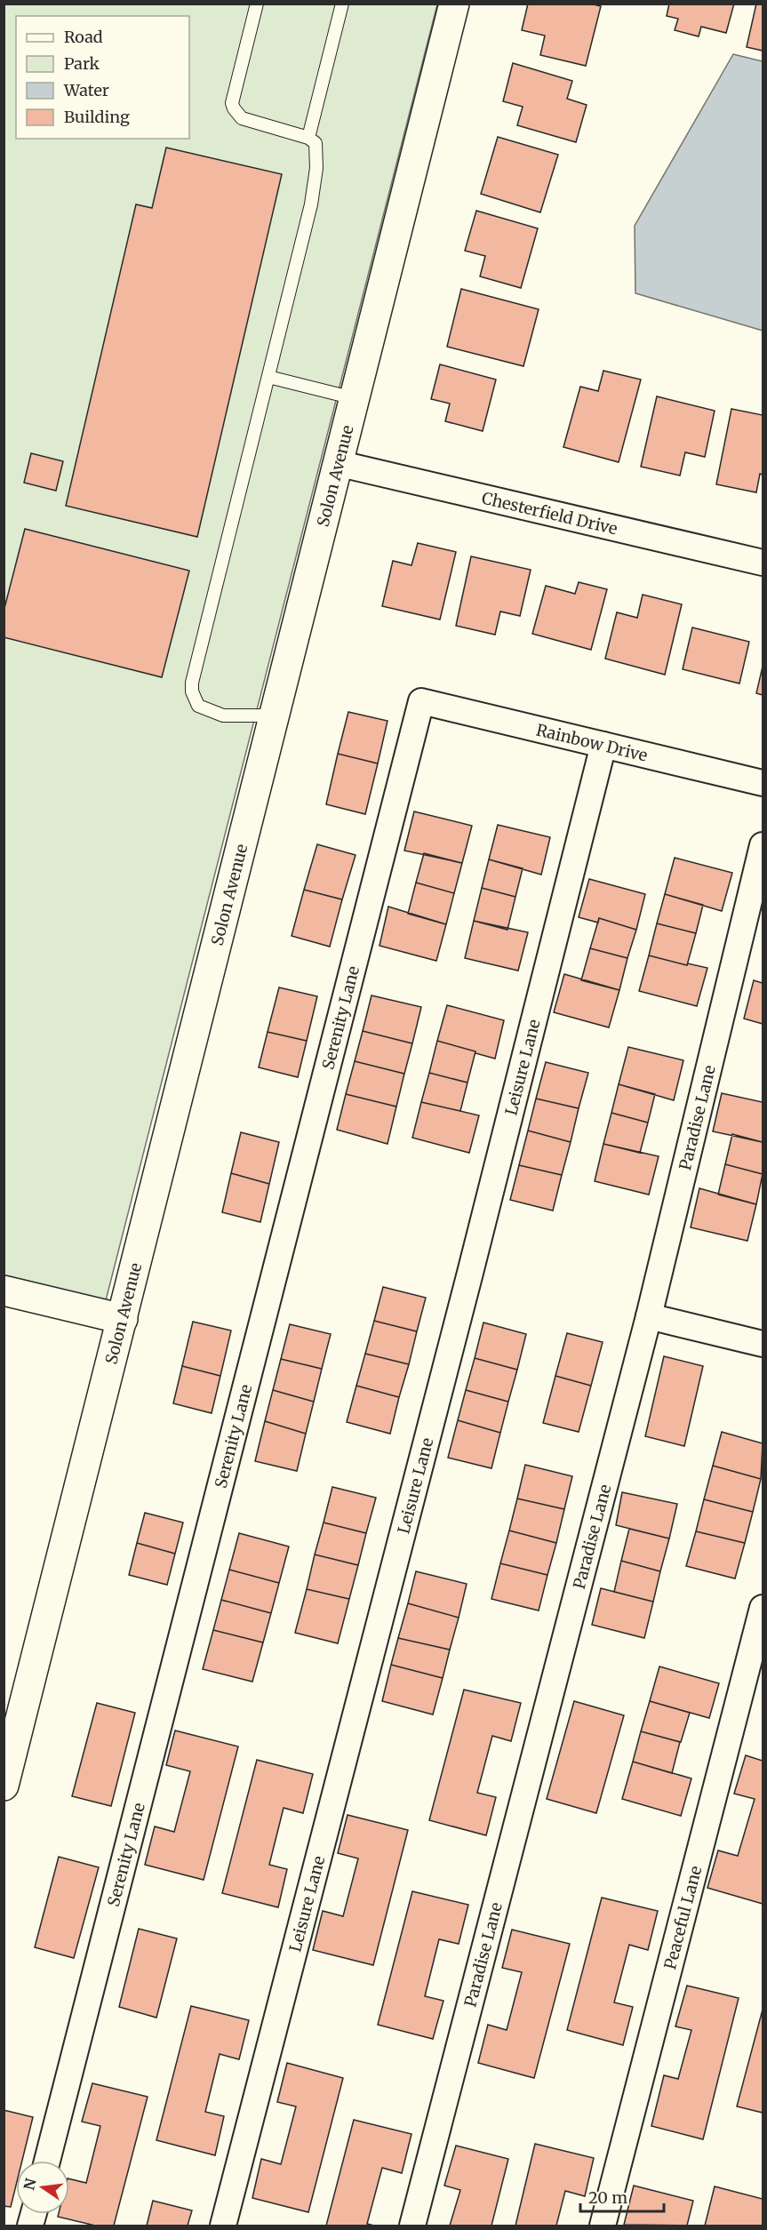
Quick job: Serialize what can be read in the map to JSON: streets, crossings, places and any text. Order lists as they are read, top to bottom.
{
  "streets": {
    "street": [
      "Solon Avenue",
      "Chesterfield Drive",
      "Rainbow Drive",
      "Serenity Lane",
      "Leisure Lane",
      "Paradise Lane",
      "Peaceful Lane"
    ]
  },
  "crossings": [
    ["Solon Avenue", "Chesterfield Drive"],
    ["Rainbow Drive", "Serenity Lane"],
    ["Rainbow Drive", "Leisure Lane"]
  ],
  "legend": [
    "Road",
    "Park",
    "Water",
    "Building"
  ],
  "scale_bar": "20 m",
  "north": "left"
}
